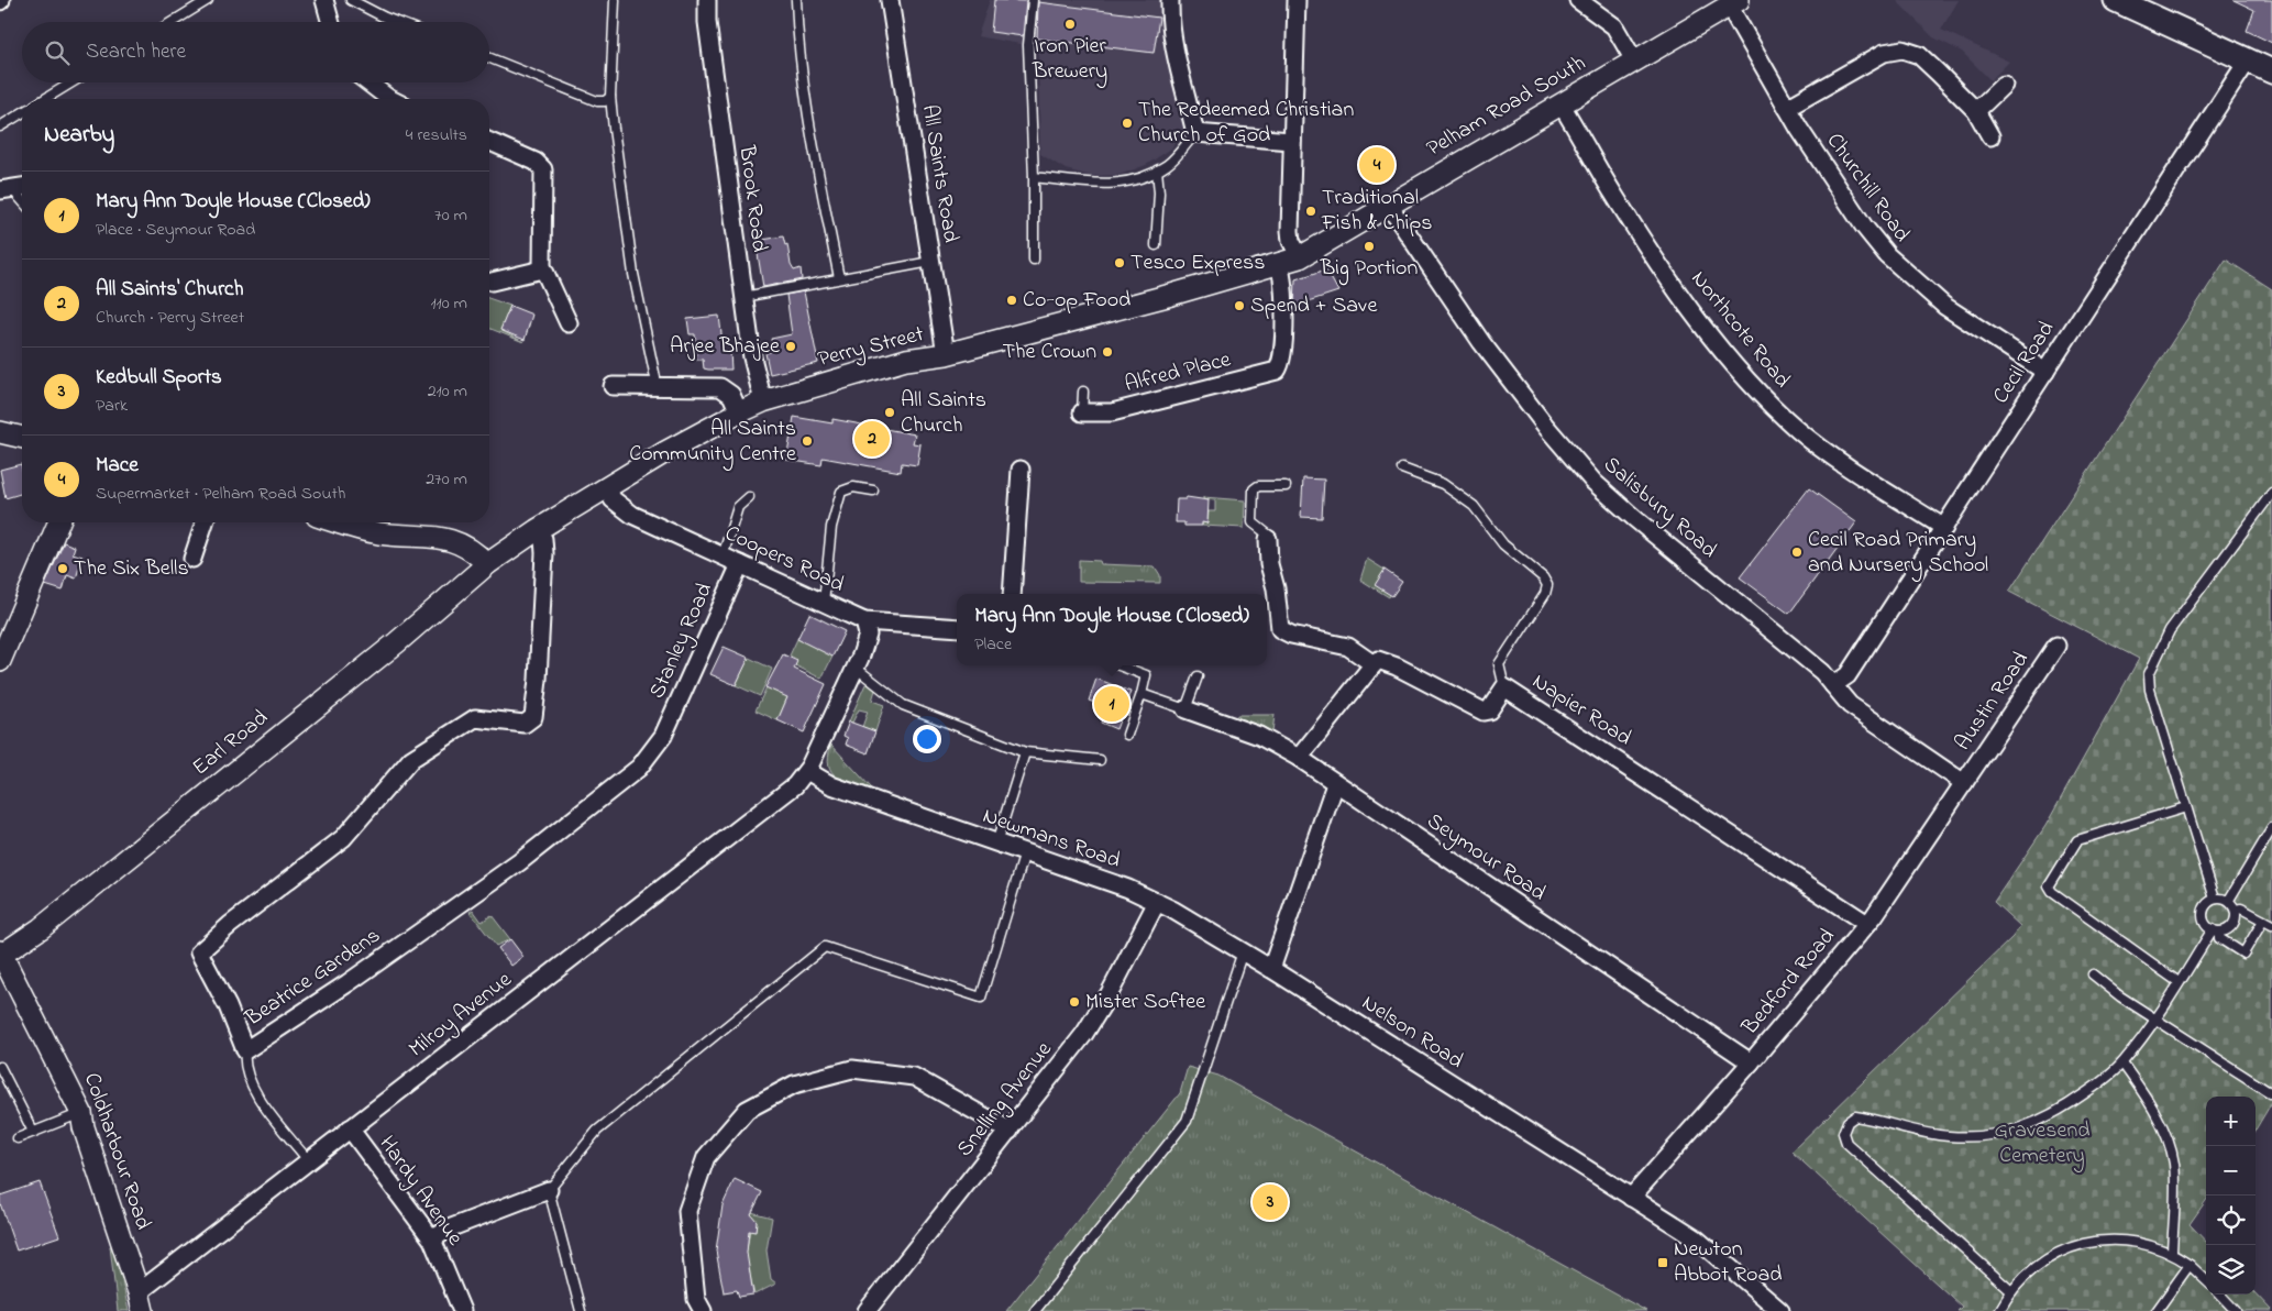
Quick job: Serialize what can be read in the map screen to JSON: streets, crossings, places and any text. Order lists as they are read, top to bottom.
{
  "streets": {
    "street": [
      "Pelham Road South",
      "All Saints Road",
      "Churchill Road",
      "Brook Road",
      "Northcote Road",
      "Perry Street",
      "Cecil Road",
      "Alfred Place",
      "Salisbury Road",
      "Coopers Road",
      "Stanley Road",
      "Austin Road",
      "Napier Road",
      "Earl Road",
      "Newmans Road",
      "Seymour Road",
      "Beatrice Gardens",
      "Bedford Road",
      "Milroy Avenue",
      "Nelson Road",
      "Snelling Avenue",
      "Coldharbour Road",
      "Hardy Avenue"
    ]
  },
  "crossings": [
    ["Pelham Road South", "Churchill Road"],
    ["Pelham Road South", "Northcote Road"],
    ["Pelham Road South", "Perry Street"],
    ["Pelham Road South", "Salisbury Road"],
    ["All Saints Road", "Perry Street"],
    ["Churchill Road", "Cecil Road"],
    ["Brook Road", "Perry Street"],
    ["Northcote Road", "Cecil Road"],
    ["Perry Street", "Alfred Place"],
    ["Perry Street", "Coopers Road"],
    ["Perry Street", "Earl Road"],
    ["Perry Street", "Beatrice Gardens"],
    ["Cecil Road", "Salisbury Road"],
    ["Salisbury Road", "Austin Road"],
    ["Salisbury Road", "Bedford Road"],
    ["Coopers Road", "Stanley Road"],
    ["Coopers Road", "Milroy Avenue"],
    ["Stanley Road", "Beatrice Gardens"],
    ["Austin Road", "Bedford Road"],
    ["Napier Road", "Bedford Road"],
    ["Earl Road", "Coldharbour Road"],
    ["Newmans Road", "Milroy Avenue"],
    ["Newmans Road", "Nelson Road"],
    ["Newmans Road", "Snelling Avenue"],
    ["Seymour Road", "Bedford Road"],
    ["Bedford Road", "Nelson Road"],
    ["Milroy Avenue", "Coldharbour Road"],
    ["Milroy Avenue", "Hardy Avenue"]
  ],
  "parks": ["Gravesend Cemetery"],
  "places": {
    "other": [
      "Iron Pier Brewery",
      "The Redeemed Christian Church of God",
      "Traditional Fish & Chips",
      "Big Portion",
      "Tesco Express",
      "Co-op Food",
      "Spend + Save",
      "Arjee Bhajee",
      "The Crown",
      "All Saints Church",
      "All Saints Community Centre",
      "Cecil Road Primary and Nursery School",
      "The Six Bells",
      "Mister Softee"
    ],
    "transit": ["Newton Abbot Road"]
  },
  "page": {
    "search": "Search here",
    "heading": ["Nearby", "4 results"],
    "pins": [
      "4",
      "2",
      "1",
      "3"
    ],
    "list": [
      {
        "mark": "1",
        "name": "Mary Ann Doyle House (Closed)",
        "note": "Place · Seymour Road",
        "value": "70 m"
      },
      {
        "mark": "2",
        "name": "All Saints' Church",
        "note": "Church · Perry Street",
        "value": "110 m"
      },
      {
        "mark": "3",
        "name": "Kedbull Sports",
        "note": "Park",
        "value": "210 m"
      },
      {
        "mark": "4",
        "name": "Mace",
        "note": "Supermarket · Pelham Road South",
        "value": "270 m"
      }
    ],
    "popup": ["Mary Ann Doyle House (Closed)", "Place"],
    "map_buttons": ["+", "−"]
  }
}
